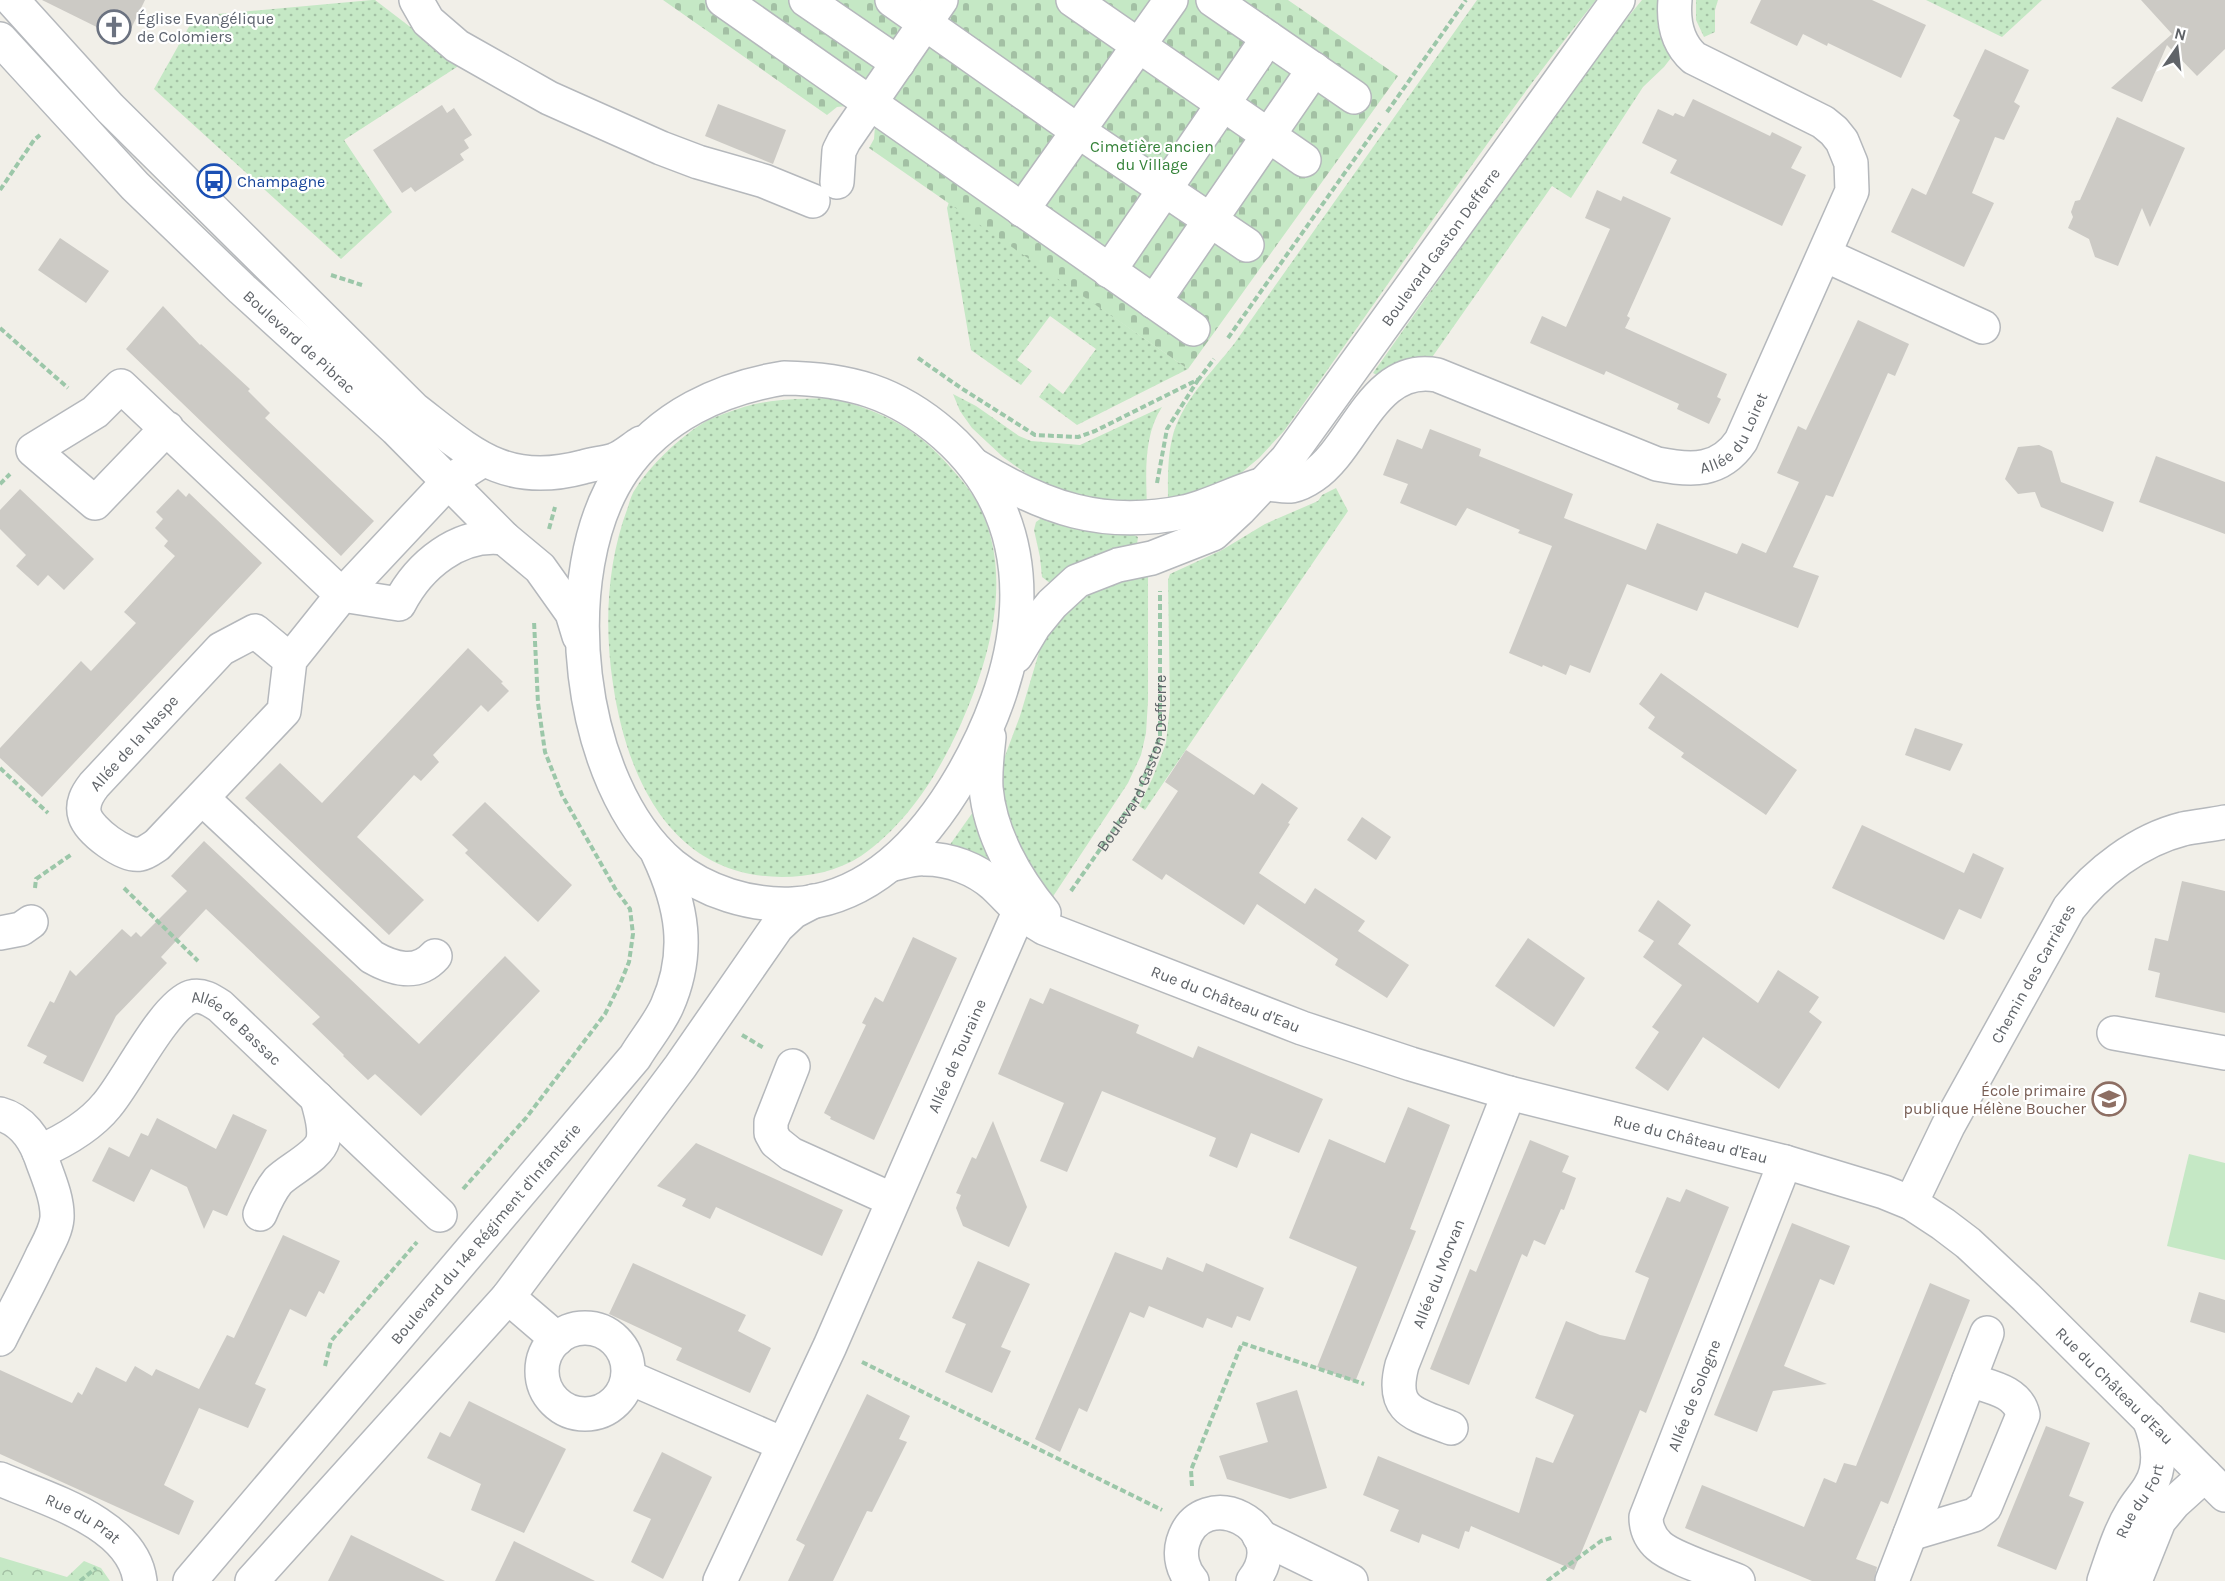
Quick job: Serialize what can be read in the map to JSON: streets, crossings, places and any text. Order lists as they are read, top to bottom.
{
  "streets": {
    "street": [
      "Boulevard Gaston Defferre",
      "Boulevard de Pibrac",
      "Allée du Loiret",
      "Allée de la Naspe",
      "Chemin des Carrières",
      "Rue du Château d'Eau",
      "Allée de Bassac",
      "Allée de Touraine",
      "Boulevard du 14e Régiment d'Infanterie",
      "Allée du Morvan",
      "Allée de Sologne",
      "Rue du Fort",
      "Rue du Prat"
    ]
  },
  "crossings": [
    ["Boulevard Gaston Defferre", "Allée du Loiret"],
    ["Boulevard Gaston Defferre", "Rue du Château d'Eau"],
    ["Chemin des Carrières", "Rue du Château d'Eau"],
    ["Rue du Château d'Eau", "Allée de Touraine"],
    ["Rue du Château d'Eau", "Allée du Morvan"],
    ["Rue du Château d'Eau", "Allée de Sologne"],
    ["Rue du Château d'Eau", "Rue du Fort"]
  ],
  "parks": ["Cimetière ancien du Village"],
  "places": {
    "church": ["Église Evangélique de Colomiers"],
    "bus stop": ["Champagne"],
    "school or university": ["École primaire publique Hélène Boucher"]
  },
  "north": "top"
}
